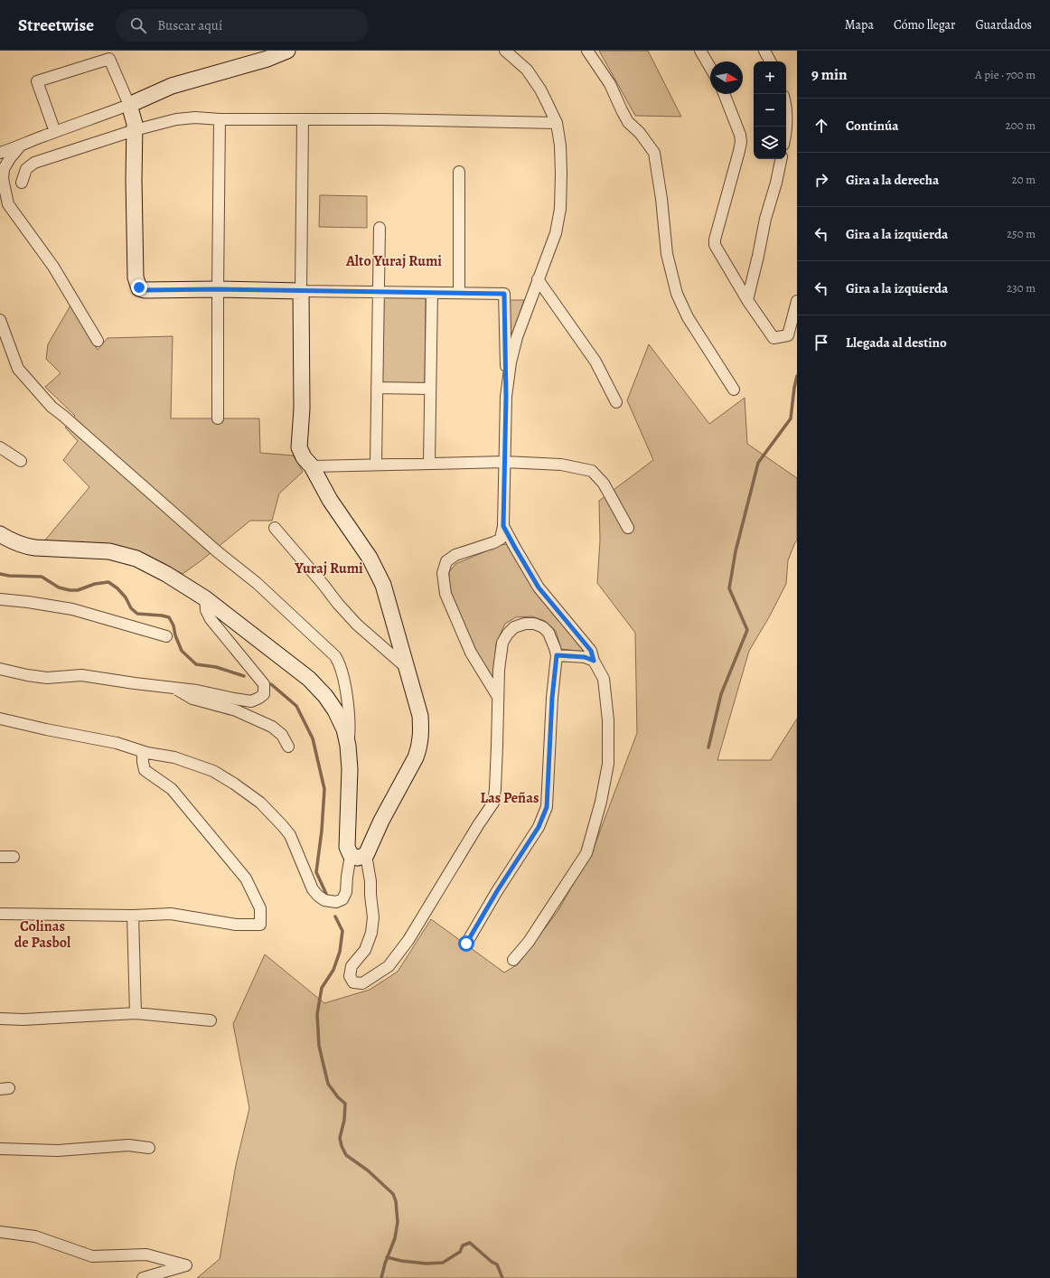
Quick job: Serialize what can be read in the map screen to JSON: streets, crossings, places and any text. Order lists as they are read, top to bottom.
{
  "districts": [
    "Alto Yuraj Rumi",
    "Yuraj Rumi",
    "Las Peñas",
    "Colinas de Pasbol"
  ],
  "north": "right",
  "page": {
    "header": "Streetwise",
    "search": "Buscar aquí",
    "nav": ["Mapa", "Cómo llegar", "Guardados"],
    "heading": ["9 min", "A pie · 700 m"],
    "map_buttons": ["+", "−"],
    "list": [
      ["Continúa", "200 m"],
      ["Gira a la derecha", "20 m"],
      ["Gira a la izquierda", "250 m"],
      ["Gira a la izquierda", "230 m"],
      "Llegada al destino"
    ]
  }
}
